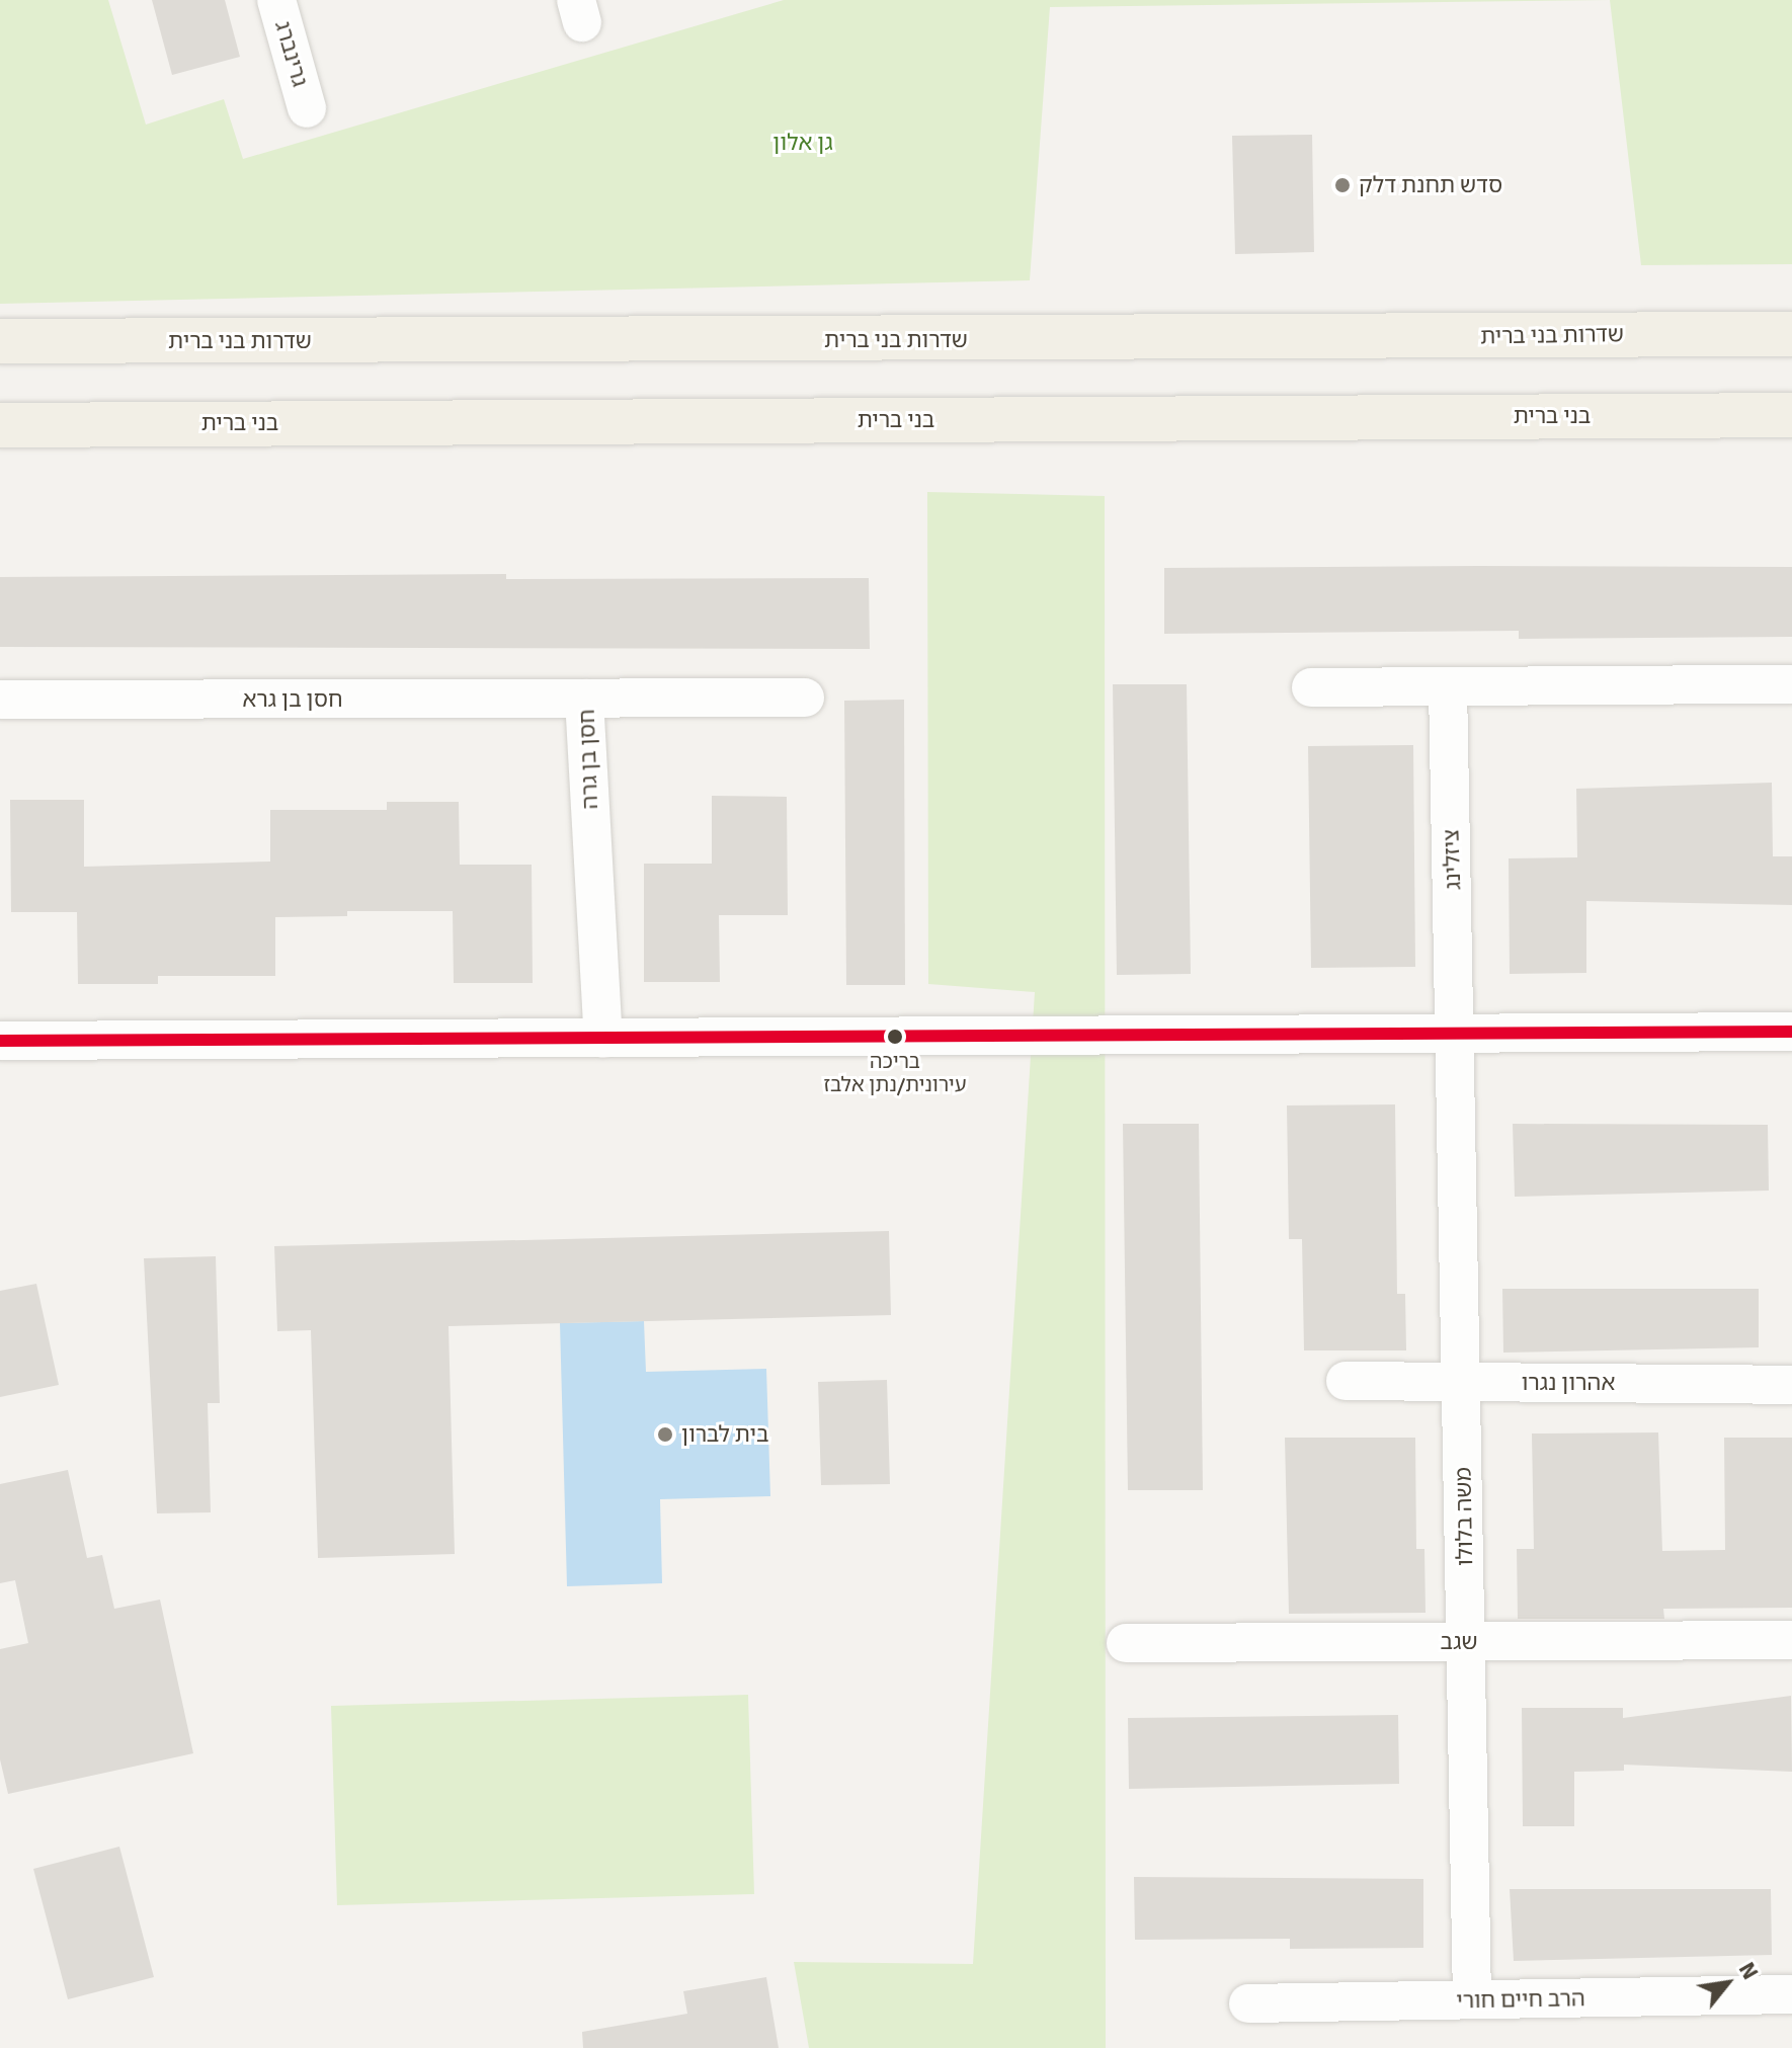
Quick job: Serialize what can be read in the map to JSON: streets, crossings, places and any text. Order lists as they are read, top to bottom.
{
  "streets": {
    "main road": ["שדרות בני ברית", "בני ברית"],
    "street": [
      "גרינברג",
      "חסן בן גרא",
      "חסן בן גרה",
      "ציזלינג",
      "אהרון נגרו",
      "משה בלולו",
      "שגב",
      "הרב חיים חורי"
    ]
  },
  "crossings": [
    ["חסן בן גרא", "חסן בן גרה"],
    ["ציזלינג", "משה בלולו"],
    ["אהרון נגרו", "משה בלולו"],
    ["משה בלולו", "שגב"],
    ["משה בלולו", "הרב חיים חורי"]
  ],
  "parks": ["גן אלון"],
  "places": ["סדש תחנת דלק", "בריכה עירונית/נתן אלבז", "בית לברון"],
  "north": "top right"
}
